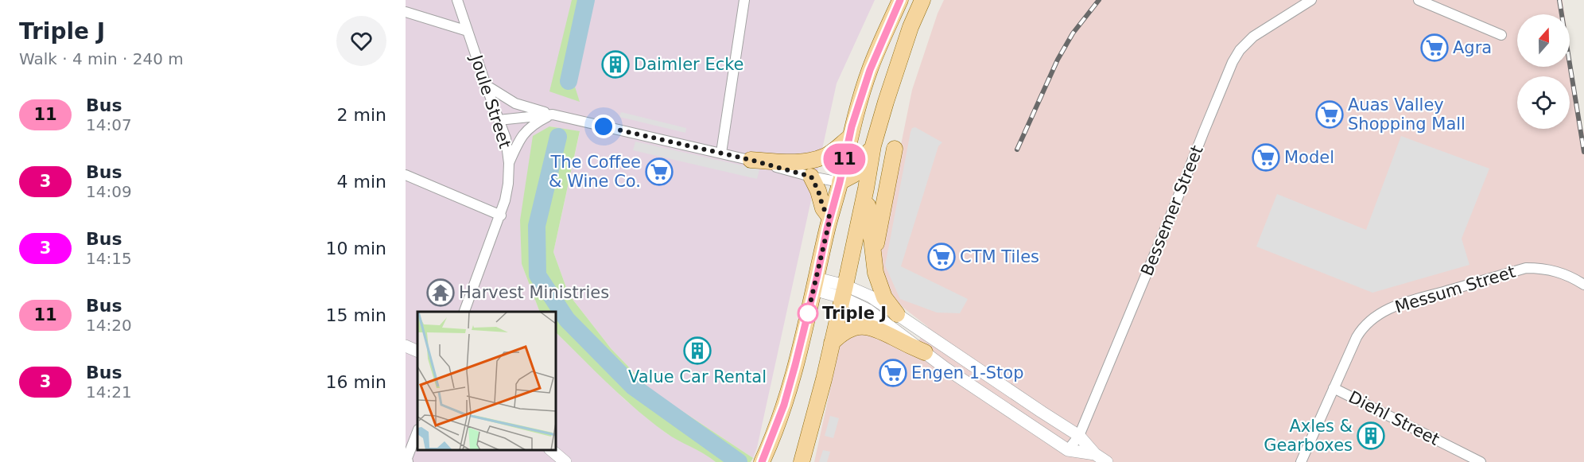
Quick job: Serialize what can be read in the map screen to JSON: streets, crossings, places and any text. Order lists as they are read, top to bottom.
{
  "streets": {
    "street": [
      "Joule Street",
      "Bessemer Street",
      "Messum Street",
      "Diehl Street"
    ]
  },
  "crossings": [
    ["Messum Street", "Diehl Street"]
  ],
  "places": {
    "supermarket": [
      "Agra",
      "Auas Valley Shopping Mall",
      "Model",
      "The Coffee & Wine Co.",
      "CTM Tiles",
      "Engen 1-Stop"
    ],
    "building": ["Daimler Ecke", "Value Car Rental", "Axles & Gearboxes"],
    "temple": ["Harvest Ministries"],
    "other": ["Triple J"]
  },
  "lines": ["bus line 11"],
  "north": "top",
  "page": {
    "heading": ["Triple J", "Walk · 4 min · 240 m"],
    "on_map": "11",
    "list": [
      {
        "mark": "11",
        "name": "Bus",
        "note": "14:07",
        "value": "2 min"
      },
      {
        "mark": "3",
        "name": "Bus",
        "note": "14:09",
        "value": "4 min"
      },
      {
        "mark": "3",
        "name": "Bus",
        "note": "14:15",
        "value": "10 min"
      },
      {
        "mark": "11",
        "name": "Bus",
        "note": "14:20",
        "value": "15 min"
      },
      {
        "mark": "3",
        "name": "Bus",
        "note": "14:21",
        "value": "16 min"
      }
    ]
  }
}
